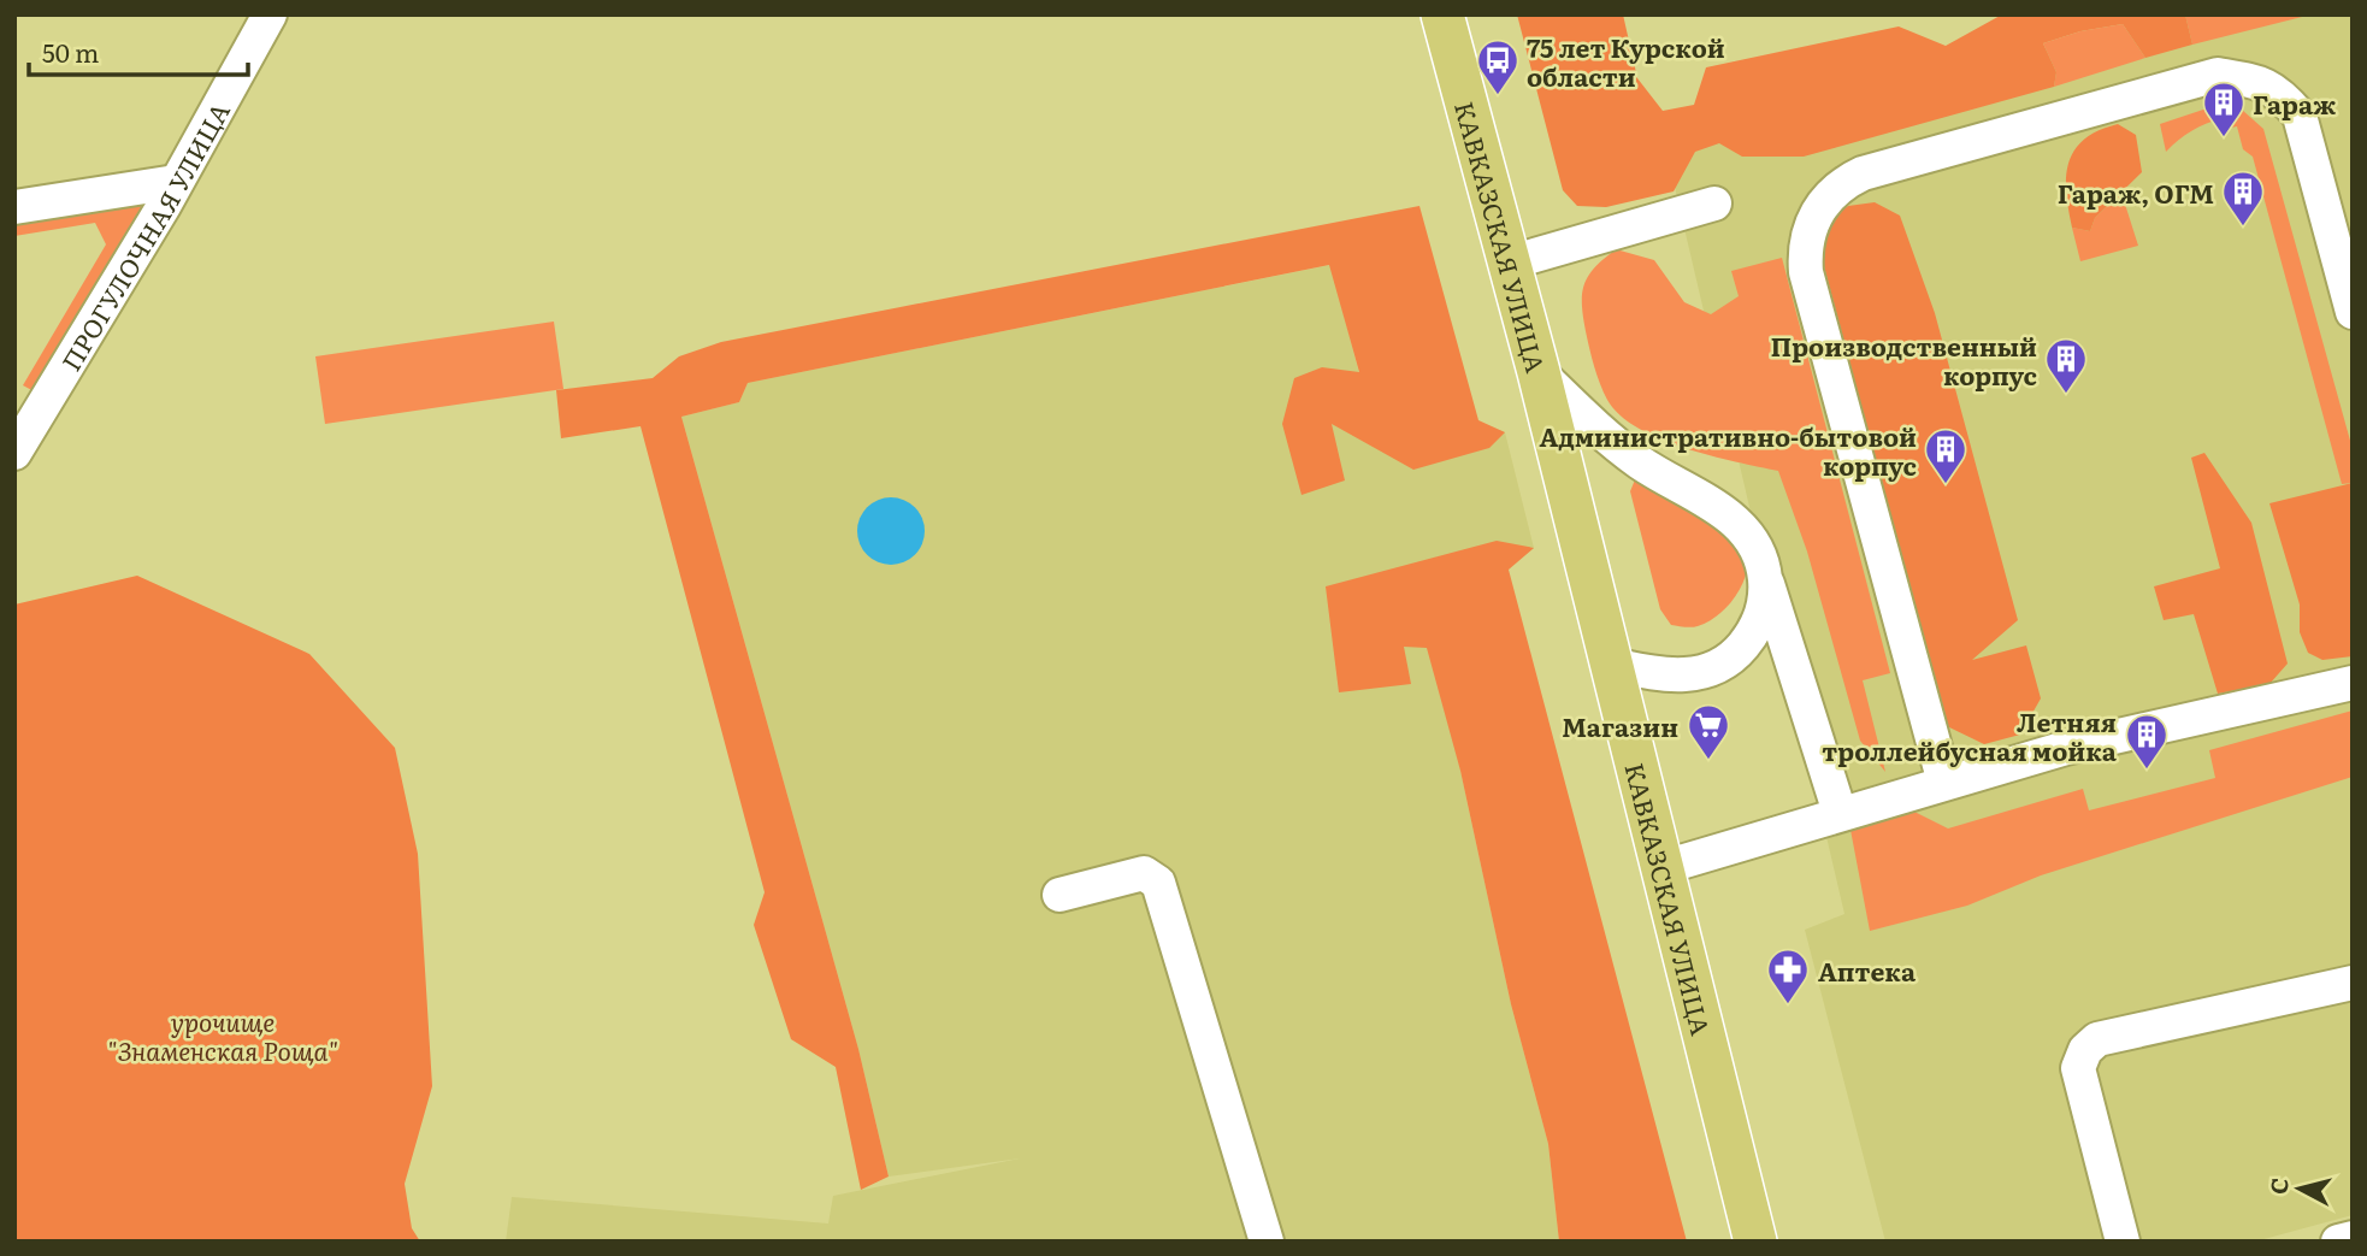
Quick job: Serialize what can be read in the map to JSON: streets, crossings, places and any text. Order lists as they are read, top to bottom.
{
  "streets": {
    "main road": ["КАВКАЗСКАЯ УЛИЦА"],
    "street": ["ПРОГУЛОЧНАЯ УЛИЦА"]
  },
  "parks": ["урочище \"Знаменская Роща\""],
  "places": {
    "bus stop": ["75 лет Курской области"],
    "building": [
      "Гараж",
      "Гараж, ОГМ",
      "Производственный корпус",
      "Административно-бытовой корпус",
      "Летняя троллейбусная мойка"
    ],
    "supermarket": ["Магазин"],
    "pharmacy": ["Аптека"]
  },
  "scale_bar": "50 m",
  "north": "left"
}
